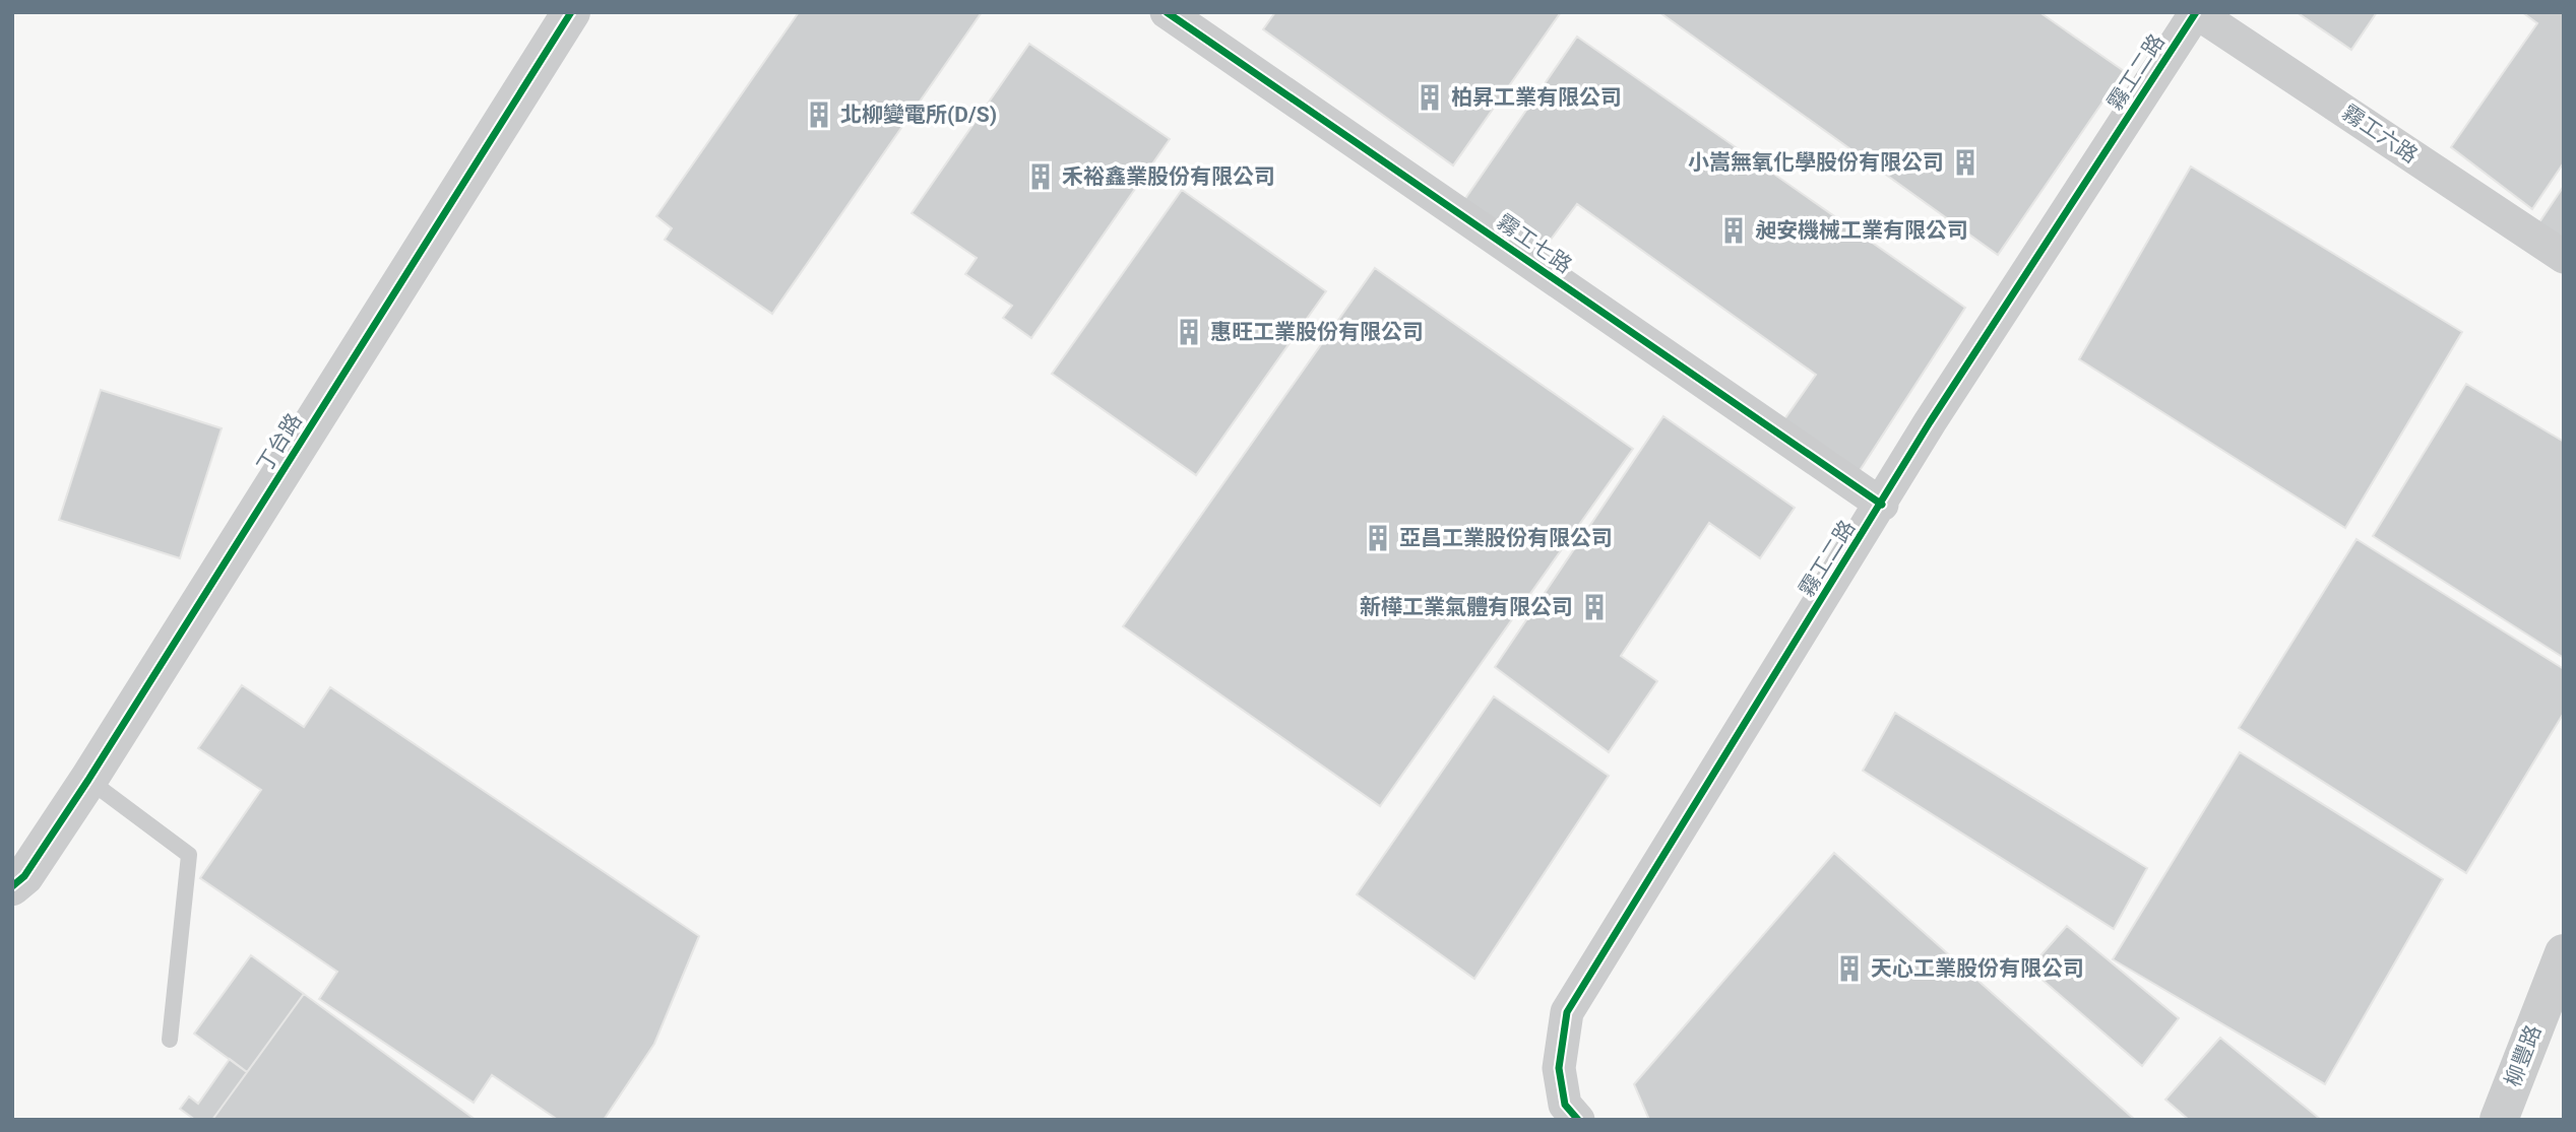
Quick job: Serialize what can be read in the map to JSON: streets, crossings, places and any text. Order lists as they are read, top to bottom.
{
  "streets": {
    "street": [
      "霧工二路",
      "霧工六路",
      "霧工七路",
      "丁台路",
      "柳豐路"
    ]
  },
  "crossings": [
    ["霧工二路", "霧工六路"],
    ["霧工二路", "霧工七路"]
  ],
  "places": {
    "building": [
      "柏昇工業有限公司",
      "北柳變電所(D/S)",
      "小嵩無氧化學股份有限公司",
      "禾裕鑫業股份有限公司",
      "昶安機械工業有限公司",
      "惠旺工業股份有限公司",
      "亞昌工業股份有限公司",
      "新樺工業氣體有限公司",
      "天心工業股份有限公司"
    ]
  }
}
